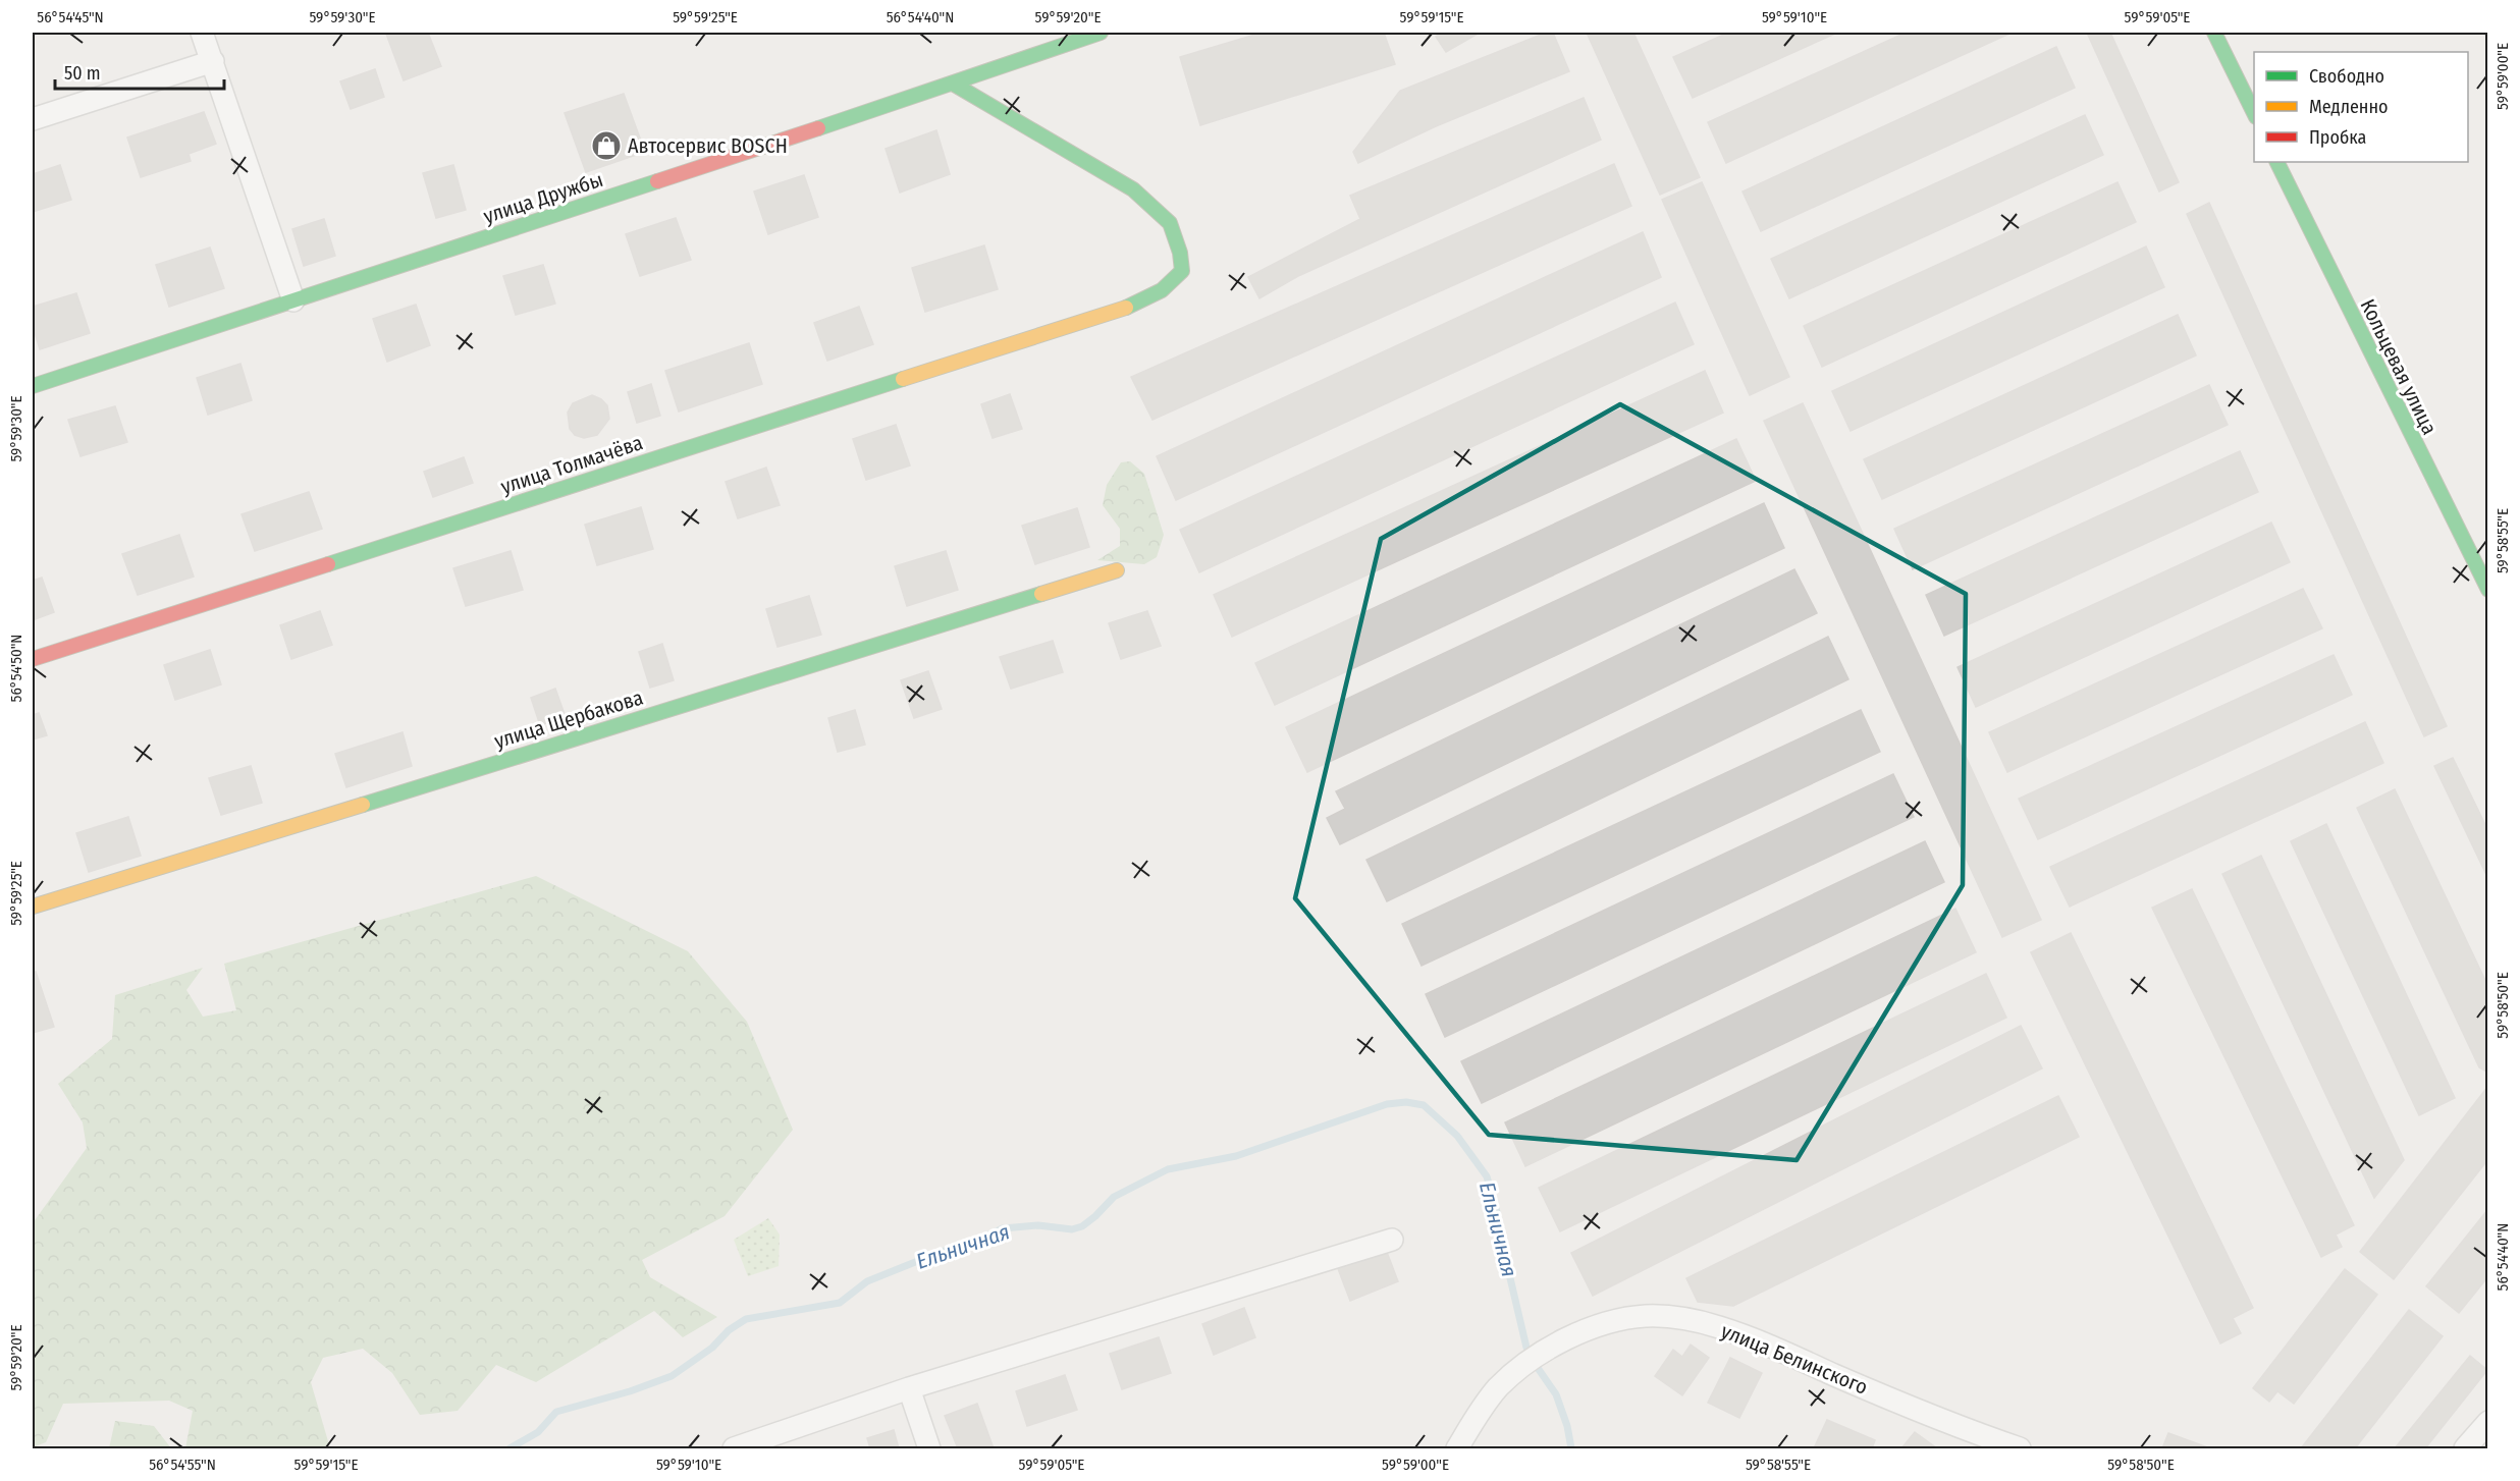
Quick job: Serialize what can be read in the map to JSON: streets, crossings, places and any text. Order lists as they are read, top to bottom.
{
  "streets": {
    "street": [
      "улица Дружбы",
      "Кольцевая улица",
      "улица Толмачёва",
      "улица Щербакова",
      "улица Белинского"
    ]
  },
  "crossings": [
    ["улица Дружбы", "улица Толмачёва"]
  ],
  "water": ["Ельничная"],
  "places": {
    "shop": ["Автосервис BOSCH"]
  },
  "legend": ["Свободно", "Медленно", "Пробка"],
  "scale_bar": "50 m",
  "coordinates": [
    "56°54'45\"N",
    "59°59'30\"E",
    "59°59'25\"E",
    "56°54'40\"N",
    "59°59'20\"E",
    "59°59'15\"E",
    "59°59'10\"E",
    "59°59'05\"E",
    "59°59'00\"E",
    "59°58'55\"E",
    "56°54'50\"N",
    "59°58'50\"E",
    "56°54'55\"N"
  ]
}
